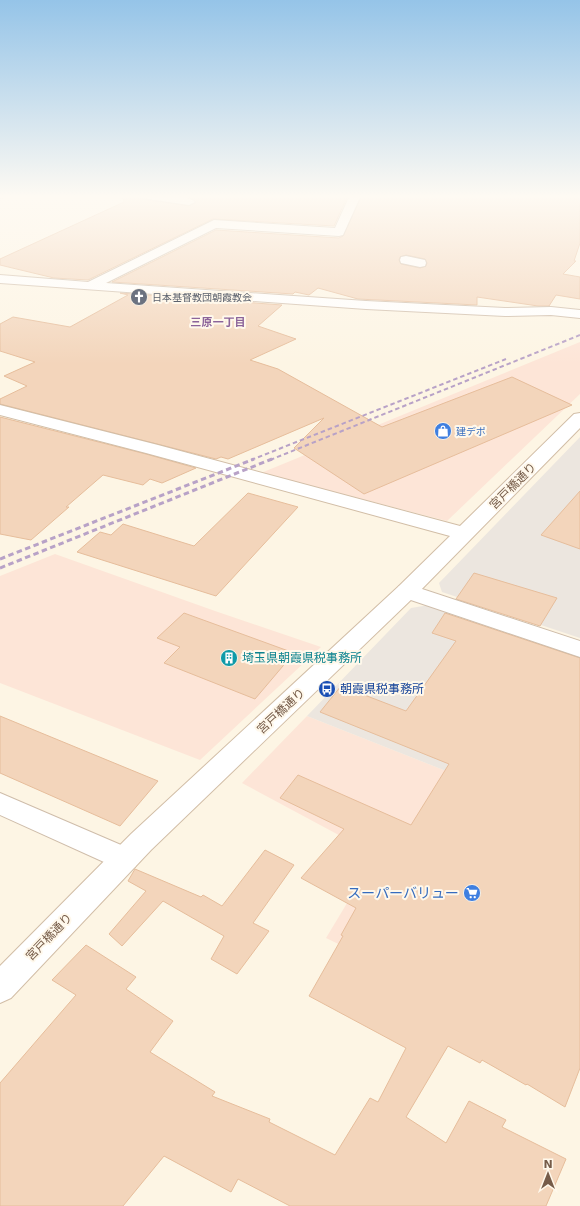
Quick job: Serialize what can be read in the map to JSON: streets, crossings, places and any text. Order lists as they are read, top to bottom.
{
  "streets": {
    "street": ["宮戸橋通り"]
  },
  "districts": ["三原一丁目"],
  "places": {
    "church": ["日本基督教団朝霞教会"],
    "shop": ["建デポ"],
    "building": ["埼玉県朝霞県税事務所"],
    "bus stop": ["朝霞県税事務所"],
    "supermarket": ["スーパーバリュー"]
  },
  "north": "top"
}
